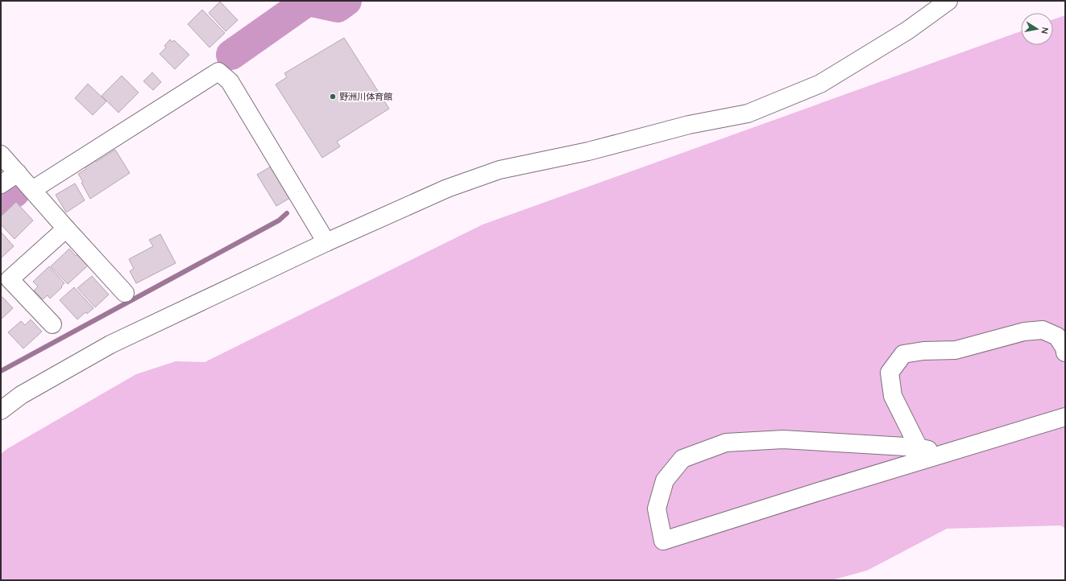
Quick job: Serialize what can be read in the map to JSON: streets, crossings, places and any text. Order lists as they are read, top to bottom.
{
  "places": ["野洲川体育館"],
  "north": "right"
}
